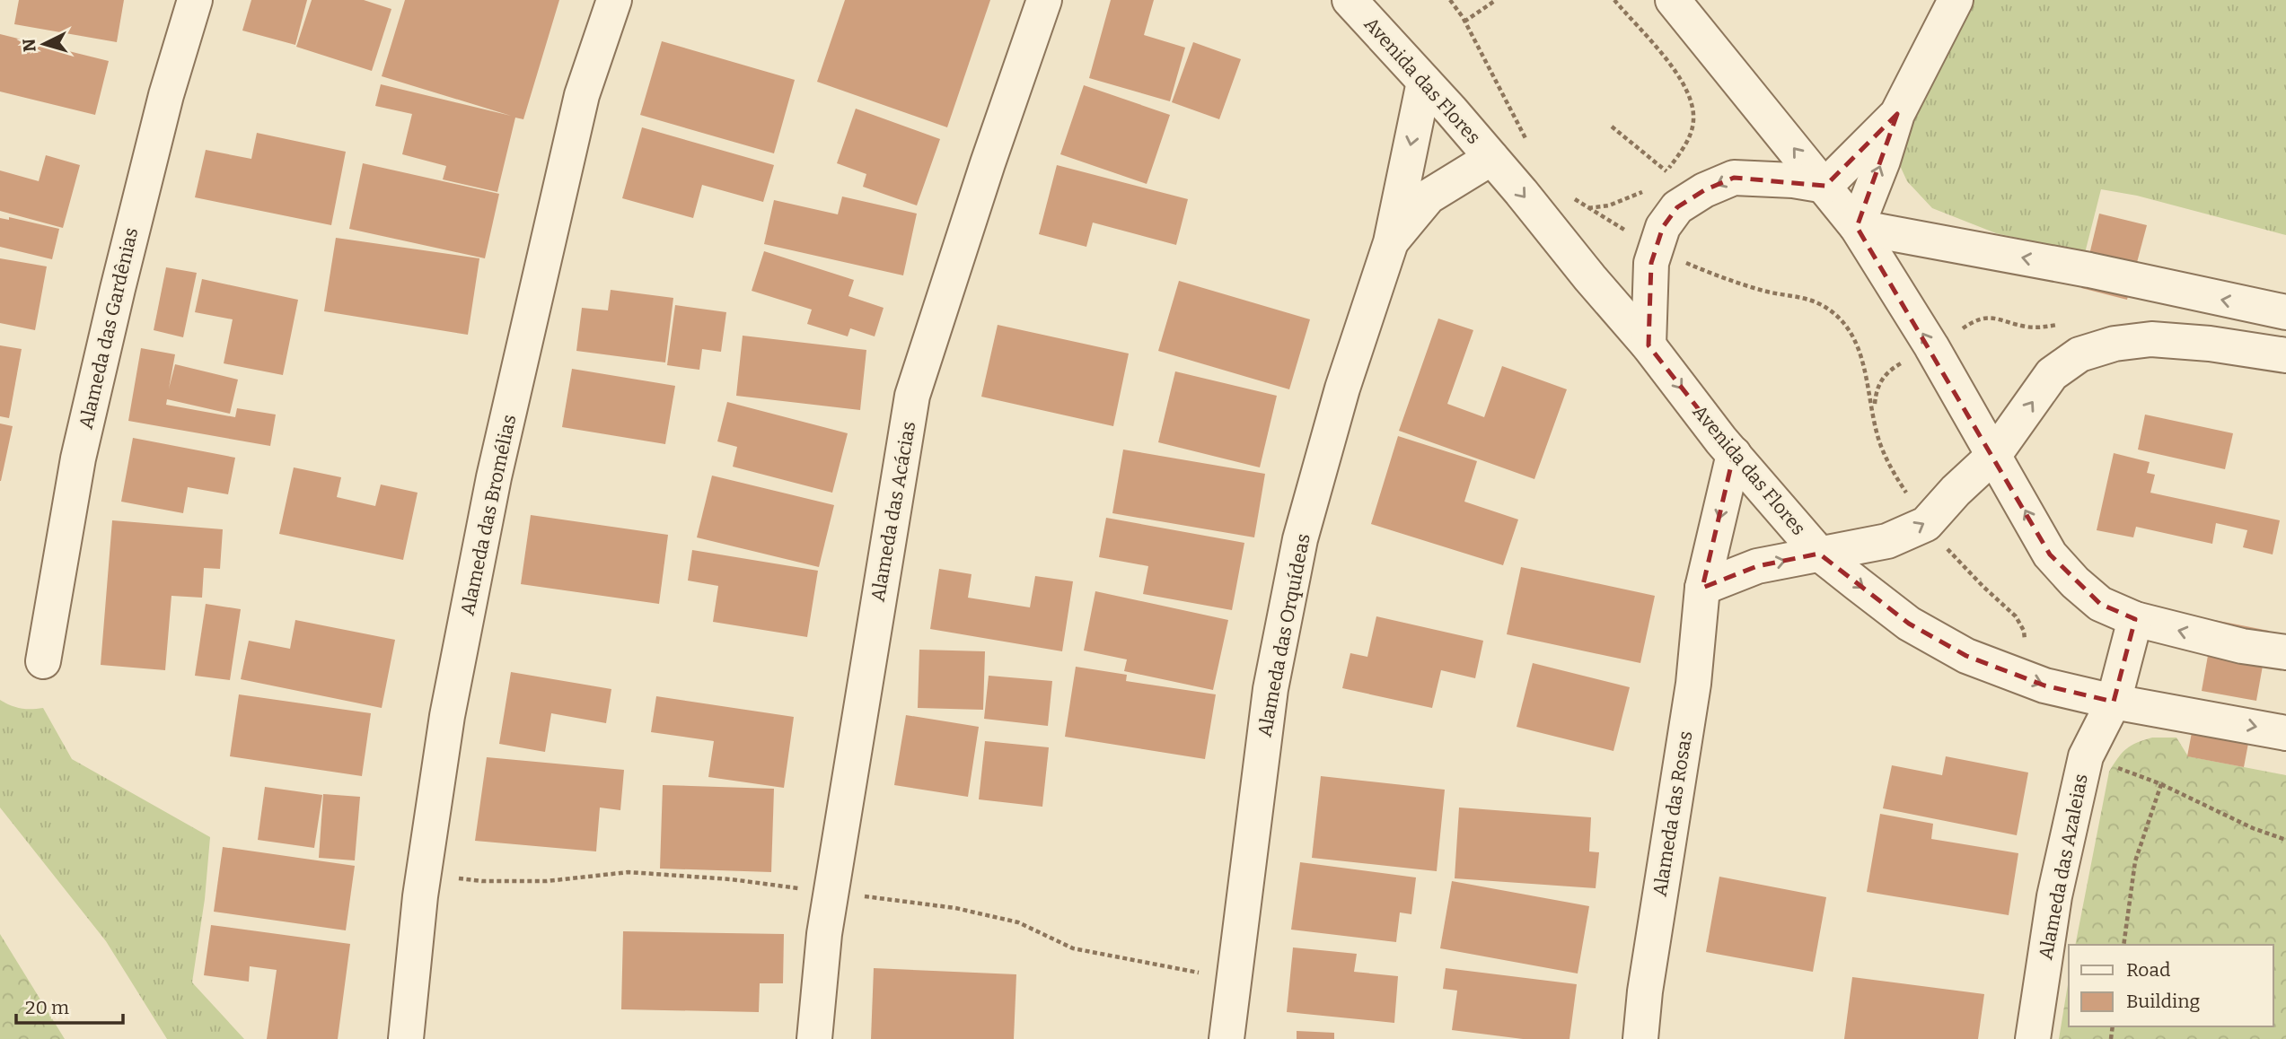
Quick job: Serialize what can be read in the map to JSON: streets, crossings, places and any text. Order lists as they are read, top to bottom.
{
  "streets": {
    "street": [
      "Avenida das Flores",
      "Alameda das Gardênias",
      "Alameda das Acácias",
      "Alameda das Bromélias",
      "Alameda das Orquídeas",
      "Alameda das Rosas",
      "Alameda das Azaleias"
    ]
  },
  "crossings": [
    ["Avenida das Flores", "Alameda das Orquídeas"],
    ["Avenida das Flores", "Alameda das Rosas"],
    ["Avenida das Flores", "Alameda das Azaleias"]
  ],
  "legend": ["Road", "Building"],
  "scale_bar": "20 m",
  "north": "left"
}
